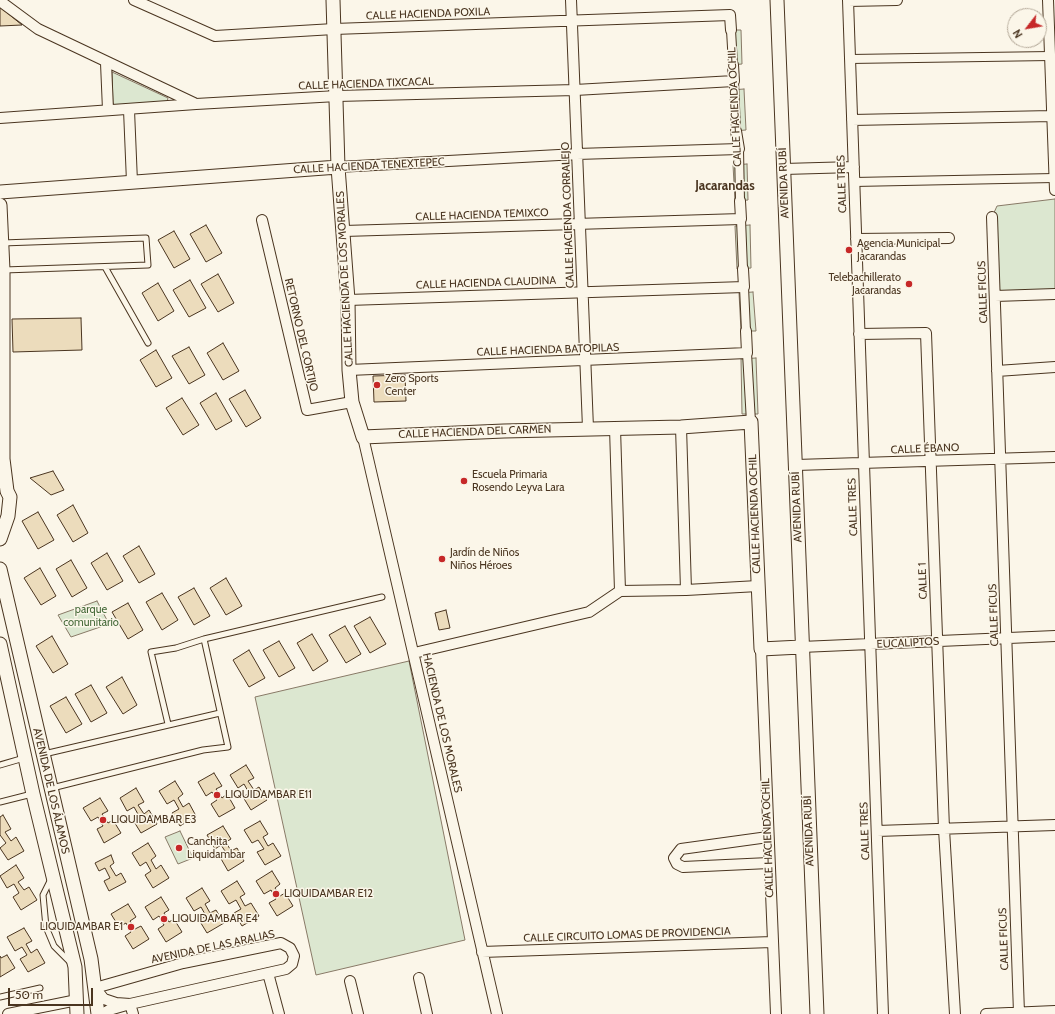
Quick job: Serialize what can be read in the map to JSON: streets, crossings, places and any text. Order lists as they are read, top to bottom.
{
  "streets": {
    "street": [
      "CALLE HACIENDA POXILA",
      "CALLE HACIENDA TIXCACAL",
      "CALLE HACIENDA OCHIL",
      "CALLE HACIENDA TENEXTEPEC",
      "AVENIDA RUBÍ",
      "CALLE TRES",
      "CALLE HACIENDA TEMIXCO",
      "CALLE HACIENDA CORRALEJO",
      "CALLE HACIENDA DE LOS MORALES",
      "CALLE HACIENDA CLAUDINA",
      "CALLE FICUS",
      "RETORNO DEL CORTIJO",
      "CALLE HACIENDA BATOPILAS",
      "CALLE HACIENDA DEL CARMEN",
      "CALLE ÉBANO",
      "CALLE 1",
      "EUCALIPTOS",
      "HACIENDA DE LOS MORALES",
      "AVENIDA DE LOS ÁLAMOS",
      "CALLE CIRCUITO LOMAS DE PROVIDENCIA",
      "AVENIDA DE LAS ARALIAS"
    ]
  },
  "crossings": [
    ["CALLE HACIENDA POXILA", "CALLE HACIENDA OCHIL"],
    ["CALLE HACIENDA POXILA", "CALLE HACIENDA CORRALEJO"],
    ["CALLE HACIENDA POXILA", "CALLE HACIENDA DE LOS MORALES"],
    ["CALLE HACIENDA TIXCACAL", "CALLE HACIENDA OCHIL"],
    ["CALLE HACIENDA TIXCACAL", "CALLE HACIENDA CORRALEJO"],
    ["CALLE HACIENDA TIXCACAL", "CALLE HACIENDA DE LOS MORALES"],
    ["CALLE HACIENDA OCHIL", "CALLE HACIENDA TENEXTEPEC"],
    ["CALLE HACIENDA OCHIL", "CALLE HACIENDA TEMIXCO"],
    ["CALLE HACIENDA OCHIL", "CALLE HACIENDA CLAUDINA"],
    ["CALLE HACIENDA OCHIL", "CALLE HACIENDA BATOPILAS"],
    ["CALLE HACIENDA OCHIL", "CALLE HACIENDA DEL CARMEN"],
    ["CALLE HACIENDA OCHIL", "EUCALIPTOS"],
    ["CALLE HACIENDA OCHIL", "CALLE CIRCUITO LOMAS DE PROVIDENCIA"],
    ["CALLE HACIENDA TENEXTEPEC", "CALLE HACIENDA CORRALEJO"],
    ["CALLE HACIENDA TENEXTEPEC", "CALLE HACIENDA DE LOS MORALES"],
    ["AVENIDA RUBÍ", "CALLE ÉBANO"],
    ["AVENIDA RUBÍ", "EUCALIPTOS"],
    ["CALLE TRES", "CALLE ÉBANO"],
    ["CALLE TRES", "CALLE 1"],
    ["CALLE TRES", "EUCALIPTOS"],
    ["CALLE HACIENDA TEMIXCO", "CALLE HACIENDA CORRALEJO"],
    ["CALLE HACIENDA TEMIXCO", "CALLE HACIENDA DE LOS MORALES"],
    ["CALLE HACIENDA CORRALEJO", "CALLE HACIENDA CLAUDINA"],
    ["CALLE HACIENDA CORRALEJO", "CALLE HACIENDA BATOPILAS"],
    ["CALLE HACIENDA CORRALEJO", "CALLE HACIENDA DEL CARMEN"],
    ["CALLE HACIENDA DE LOS MORALES", "CALLE HACIENDA CLAUDINA"],
    ["CALLE HACIENDA DE LOS MORALES", "RETORNO DEL CORTIJO"],
    ["CALLE HACIENDA DE LOS MORALES", "CALLE HACIENDA BATOPILAS"],
    ["CALLE HACIENDA DE LOS MORALES", "CALLE HACIENDA DEL CARMEN"],
    ["CALLE HACIENDA DE LOS MORALES", "HACIENDA DE LOS MORALES"],
    ["CALLE FICUS", "CALLE ÉBANO"],
    ["CALLE FICUS", "EUCALIPTOS"],
    ["CALLE HACIENDA DEL CARMEN", "HACIENDA DE LOS MORALES"],
    ["CALLE ÉBANO", "CALLE 1"],
    ["CALLE 1", "EUCALIPTOS"],
    ["HACIENDA DE LOS MORALES", "CALLE CIRCUITO LOMAS DE PROVIDENCIA"],
    ["AVENIDA DE LOS ÁLAMOS", "AVENIDA DE LAS ARALIAS"]
  ],
  "districts": ["Jacarandas"],
  "parks": ["parque comunitario"],
  "places": [
    "Agencia Municipal Jacarandas",
    "Telebachillerato Jacarandas",
    "Zero Sports Center",
    "Escuela Primaria Rosendo Leyva Lara",
    "Jardín de Niños Niños Héroes",
    "LIQUIDAMBAR E11",
    "LIQUIDAMBAR E3",
    "Canchita Liquidambar",
    "LIQUIDAMBAR E12",
    "LIQUIDAMBAR E4",
    "LIQUIDAMBAR E1"
  ],
  "scale_bar": "50 m",
  "north": "bottom left"
}
